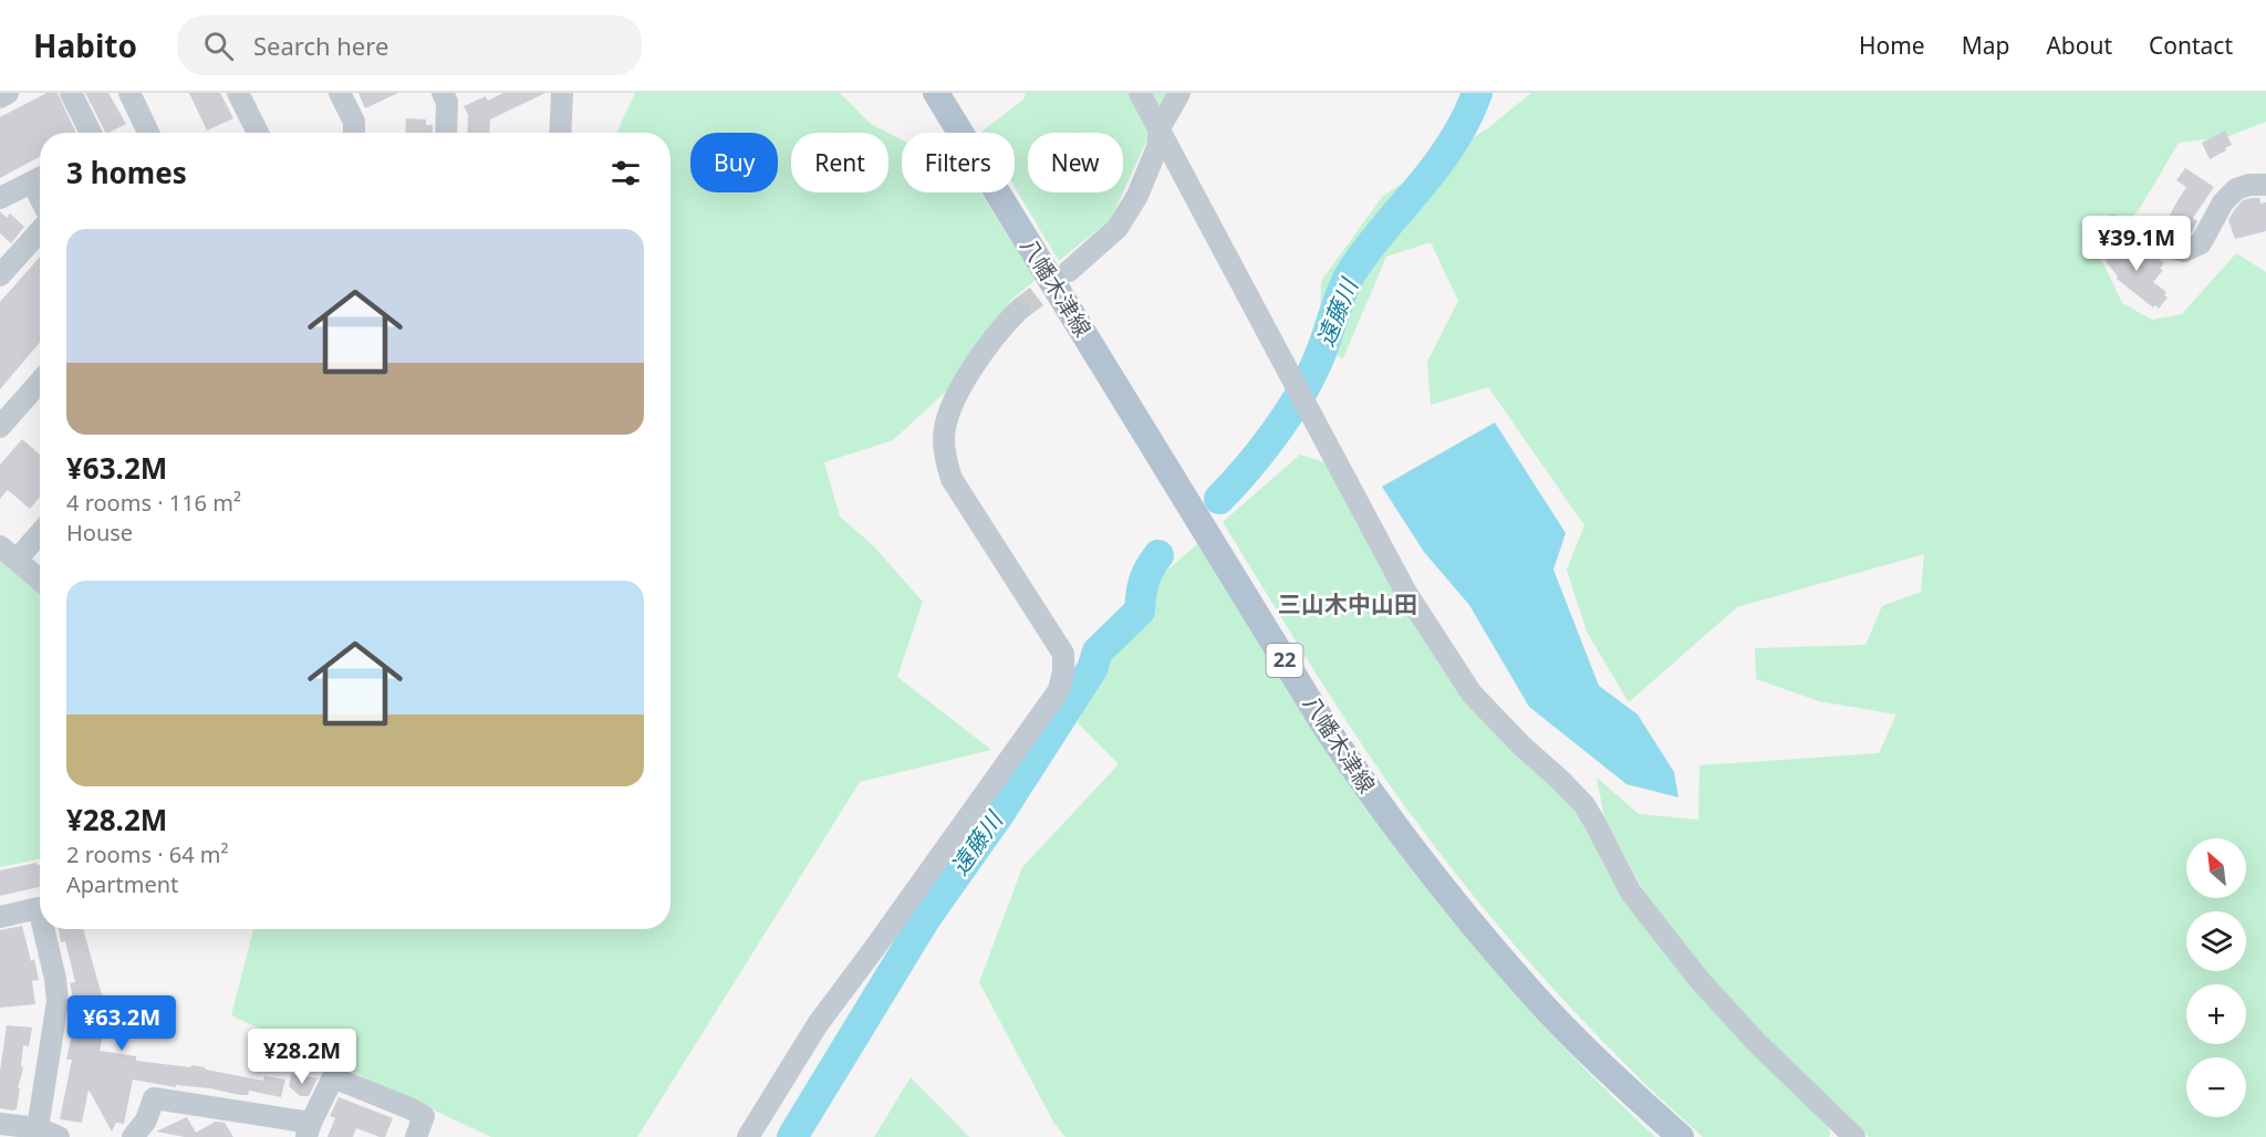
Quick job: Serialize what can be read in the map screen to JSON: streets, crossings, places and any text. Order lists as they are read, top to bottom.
{
  "streets": {
    "main road": ["八幡木津線", "22"]
  },
  "districts": ["三山木中山田"],
  "water": ["遠藤川"],
  "north": "top left",
  "page": {
    "header": "Habito",
    "search": "Search here",
    "nav": [
      "Home",
      "Map",
      "About",
      "Contact"
    ],
    "chip": [
      "Buy",
      "Rent",
      "Filters",
      "New"
    ],
    "heading": "3 homes",
    "list": [
      {
        "name": "¥63.2M",
        "note": "4 rooms · 116 m² · House"
      },
      {
        "name": "¥28.2M",
        "note": "2 rooms · 64 m² · Apartment"
      }
    ],
    "price": ["¥39.1M", "¥63.2M", "¥28.2M"],
    "map_buttons": ["+", "−"]
  }
}
